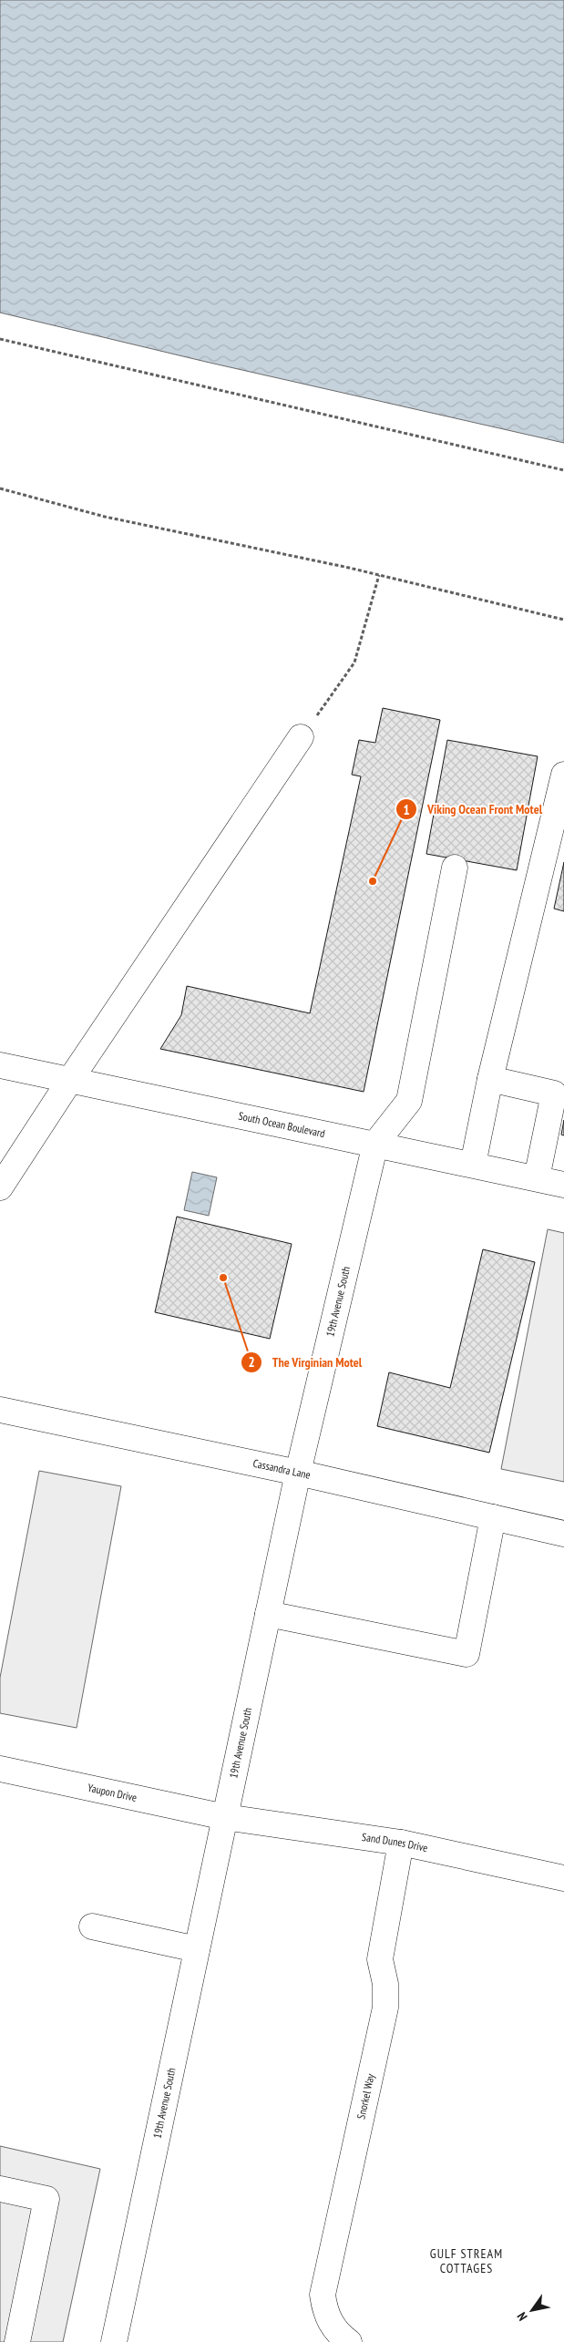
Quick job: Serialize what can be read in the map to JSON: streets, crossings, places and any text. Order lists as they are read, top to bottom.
{
  "streets": {
    "street": [
      "South Ocean Boulevard",
      "19th Avenue South",
      "Cassandra Lane",
      "Yaupon Drive",
      "Sand Dunes Drive",
      "Snorkel Way"
    ]
  },
  "crossings": [
    ["South Ocean Boulevard", "19th Avenue South"],
    ["19th Avenue South", "Cassandra Lane"],
    ["19th Avenue South", "Yaupon Drive"],
    ["19th Avenue South", "Sand Dunes Drive"],
    ["Yaupon Drive", "Sand Dunes Drive"],
    ["Sand Dunes Drive", "Snorkel Way"]
  ],
  "districts": ["GULF STREAM COTTAGES"],
  "places": ["Viking Ocean Front Motel", "The Virginian Motel"],
  "north": "bottom left"
}
